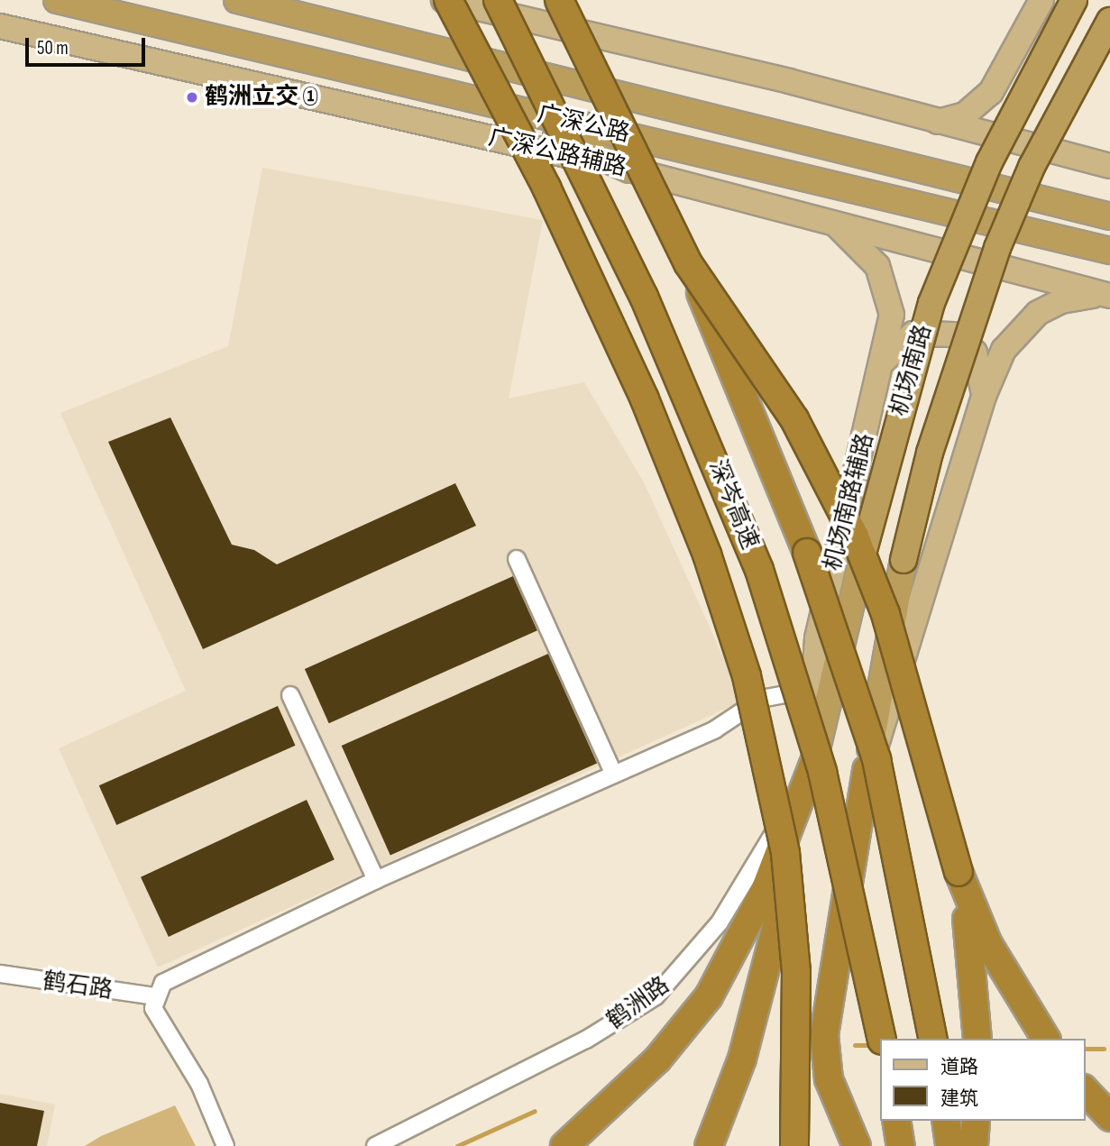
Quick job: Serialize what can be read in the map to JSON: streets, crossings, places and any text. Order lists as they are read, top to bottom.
{
  "streets": {
    "highway": ["广深公路", "机场南路", "深岑高速"],
    "main road": ["广深公路辅路", "机场南路辅路"],
    "street": ["鹤石路", "鹤洲路"]
  },
  "crossings": [
    ["广深公路辅路", "机场南路辅路"],
    ["机场南路", "机场南路辅路"],
    ["机场南路", "鹤洲路"],
    ["机场南路辅路", "鹤洲路"]
  ],
  "places": ["鹤洲立交 ①"],
  "legend": ["道路", "建筑"],
  "scale_bar": "50 m"
}
